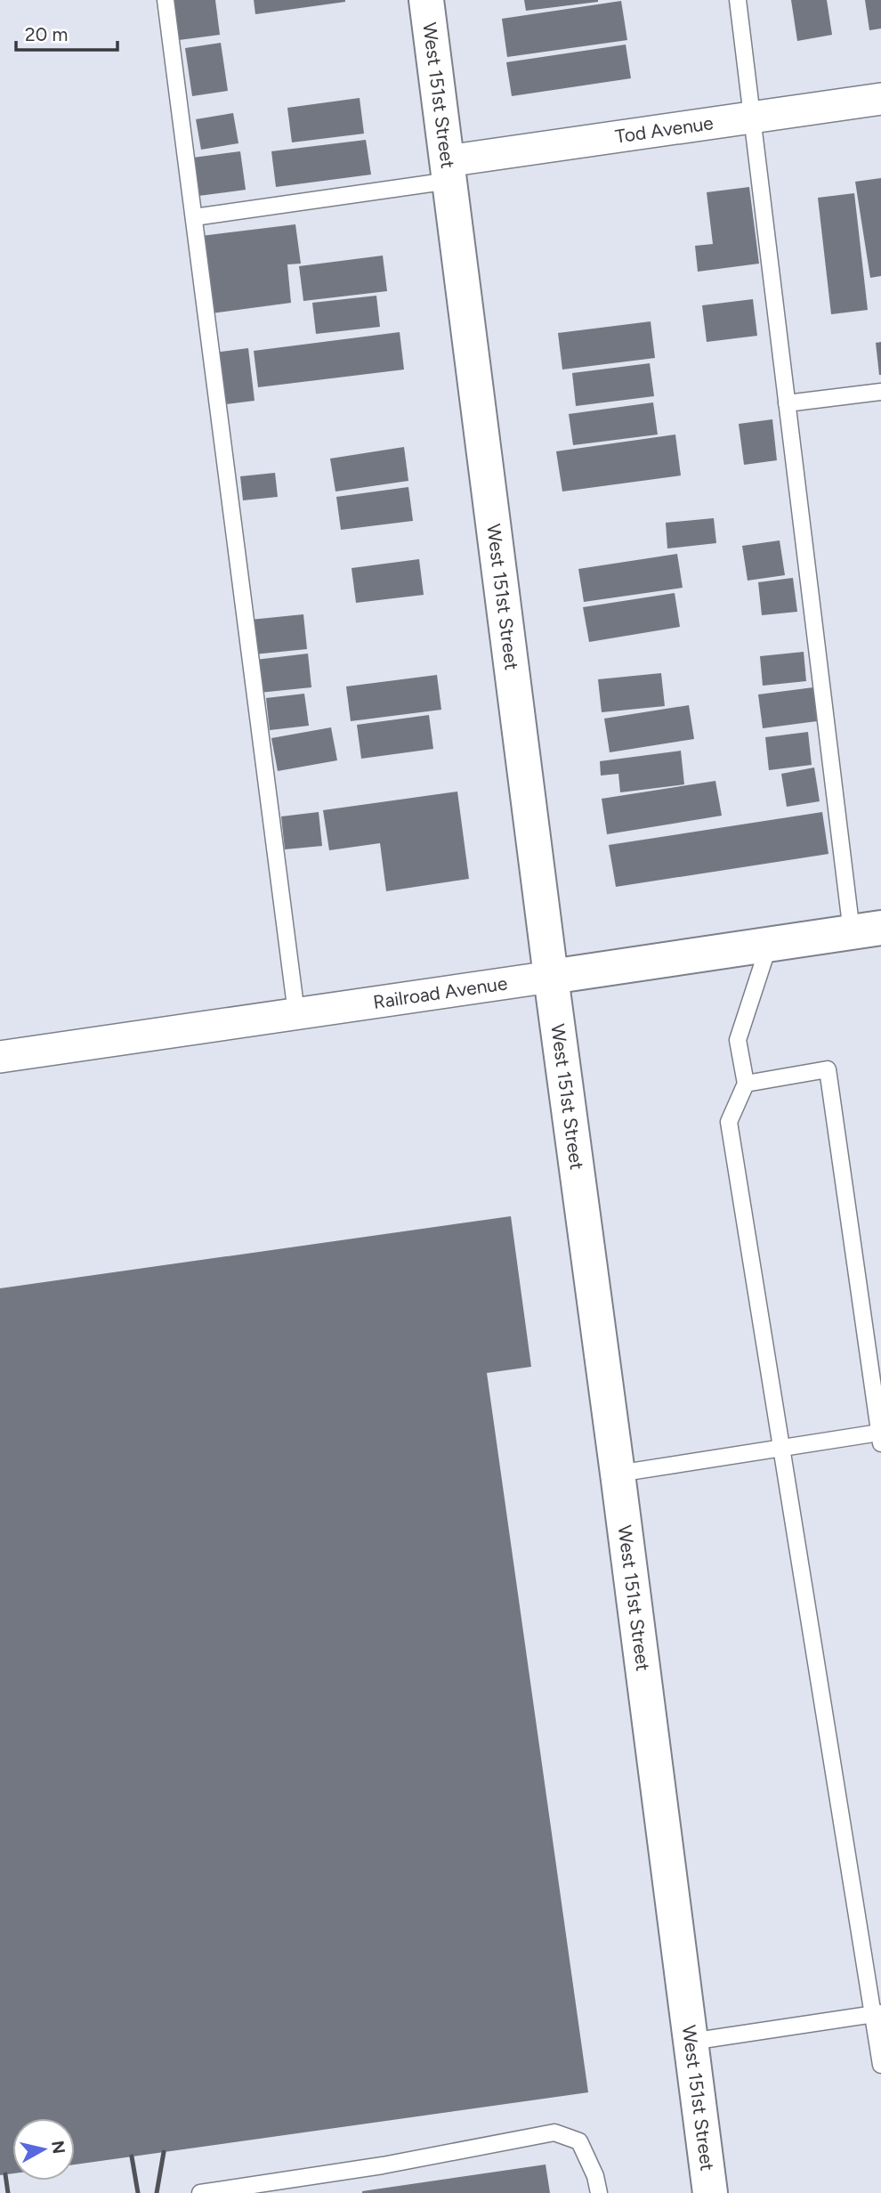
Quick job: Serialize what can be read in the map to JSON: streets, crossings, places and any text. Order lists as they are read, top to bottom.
{
  "streets": {
    "street": ["West 151st Street", "Tod Avenue", "Railroad Avenue"]
  },
  "crossings": [
    ["West 151st Street", "Tod Avenue"],
    ["West 151st Street", "Railroad Avenue"]
  ],
  "scale_bar": "20 m",
  "north": "right"
}
